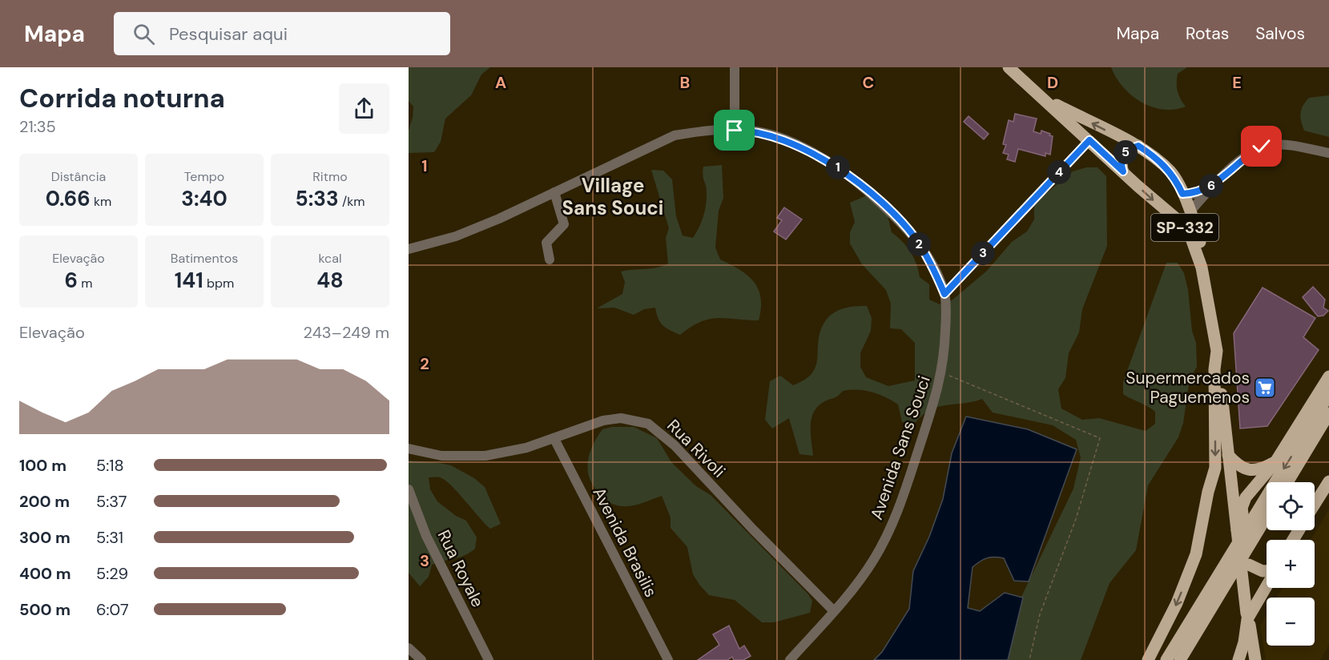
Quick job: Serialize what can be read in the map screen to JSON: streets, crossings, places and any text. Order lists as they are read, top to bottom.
{
  "streets": {
    "main road": ["SP-332"],
    "street": [
      "Avenida Sans Souci",
      "Rua Rivoli",
      "Avenida Brasilis",
      "Rua Royale"
    ]
  },
  "crossings": [
    ["Avenida Sans Souci", "Rua Rivoli"],
    ["Rua Rivoli", "Avenida Brasilis"]
  ],
  "districts": ["Village Sans Souci"],
  "places": {
    "supermarket": ["Supermercados Paguemenos"]
  },
  "page": {
    "header": "Mapa",
    "search": "Pesquisar aqui",
    "nav": ["Mapa", "Rotas", "Salvos"],
    "heading": ["Corrida noturna", "21:35"],
    "pins": [
      "5",
      "1",
      "4",
      "6",
      "2",
      "3"
    ],
    "stats": [
      ["Distância", "0.66 km"],
      ["Tempo", "3:40"],
      ["Ritmo", "5:33 /km"],
      ["Elevação", "6 m"],
      ["Batimentos", "141 bpm"],
      ["kcal", "48"]
    ],
    "chart": ["Elevação", "243–249 m"],
    "list": [
      {
        "name": "100 m",
        "note": "5:18"
      },
      {
        "name": "200 m",
        "note": "5:37"
      },
      {
        "name": "300 m",
        "note": "5:31"
      },
      {
        "name": "400 m",
        "note": "5:29"
      },
      {
        "name": "500 m",
        "note": "6:07"
      }
    ],
    "map_buttons": ["+", "−"]
  },
  "grid": {
    "columns": [
      "A",
      "B",
      "C",
      "D",
      "E"
    ],
    "rows": ["1", "2", "3"]
  }
}
